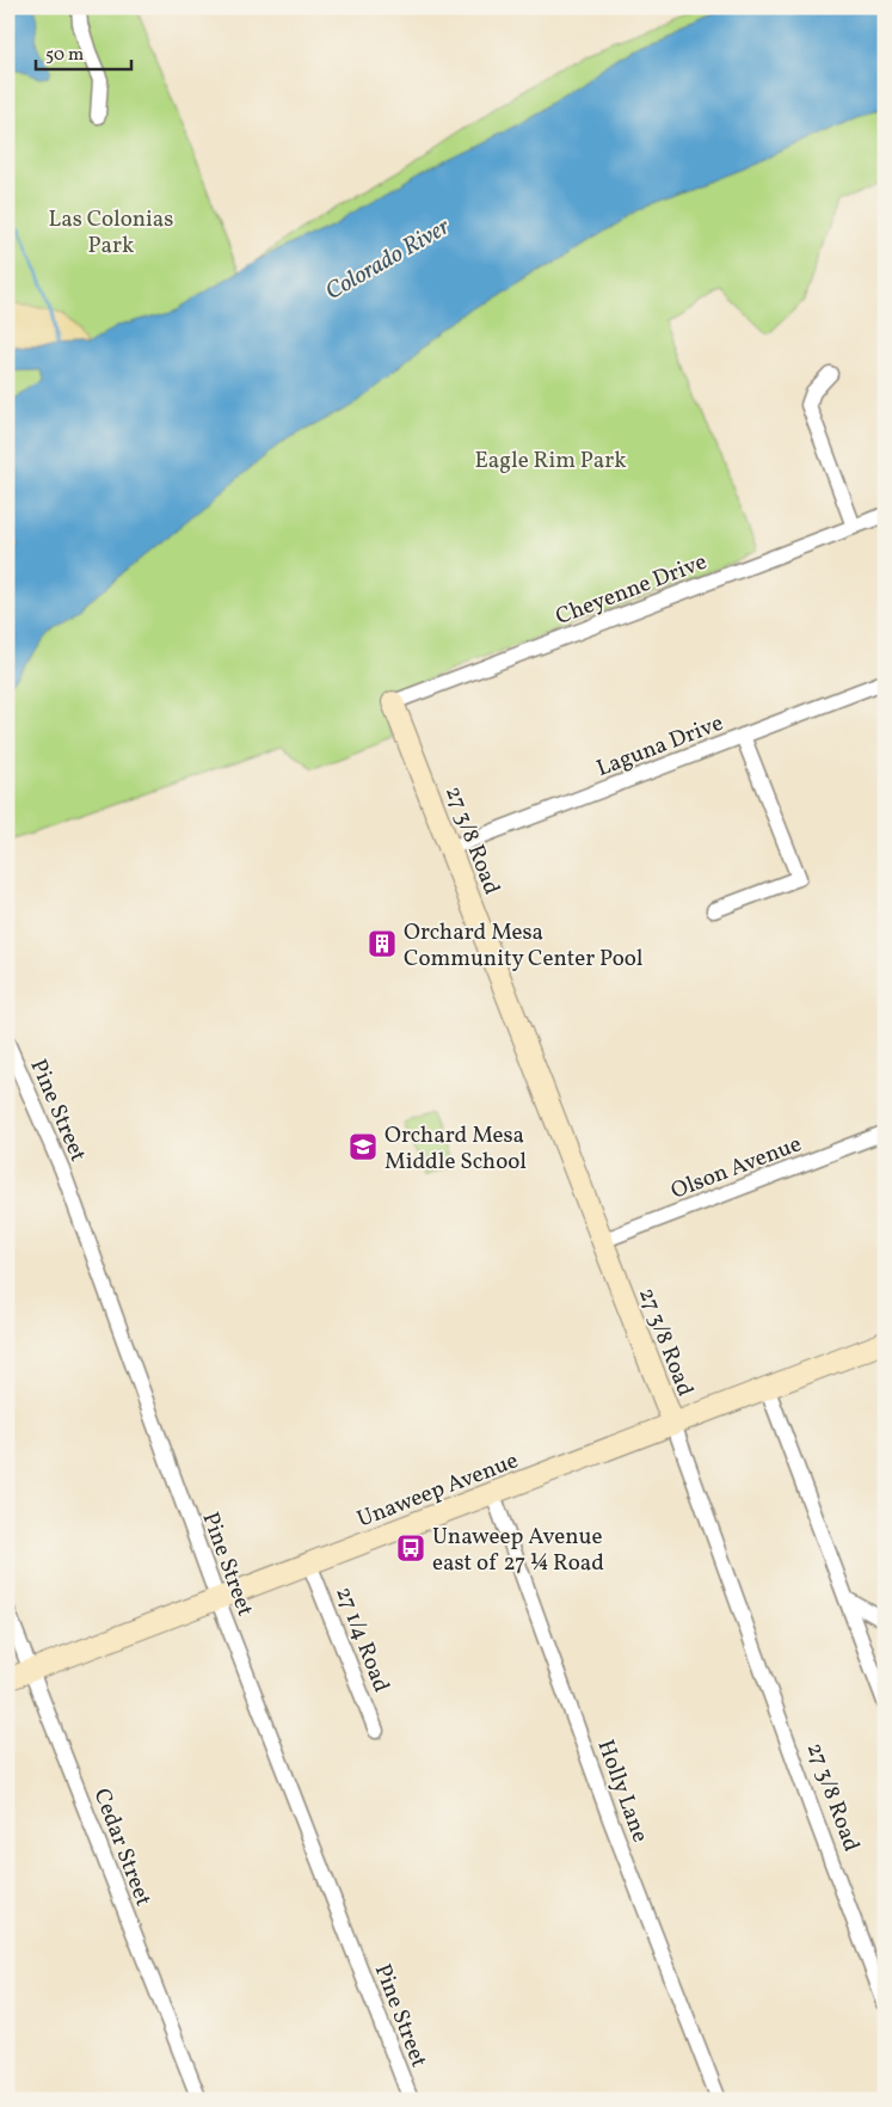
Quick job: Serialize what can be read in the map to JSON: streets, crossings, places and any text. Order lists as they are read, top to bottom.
{
  "streets": {
    "main road": ["27 3/8 Road", "Unaweep Avenue"],
    "street": [
      "Cheyenne Drive",
      "Laguna Drive",
      "Pine Street",
      "Olson Avenue",
      "27 1/4 Road",
      "Holly Lane",
      "Cedar Street"
    ]
  },
  "crossings": [
    ["Cheyenne Drive", "27 3/8 Road"],
    ["Laguna Drive", "27 3/8 Road"],
    ["27 3/8 Road", "Olson Avenue"],
    ["27 3/8 Road", "Unaweep Avenue"],
    ["Pine Street", "Unaweep Avenue"],
    ["Unaweep Avenue", "27 1/4 Road"],
    ["Unaweep Avenue", "Holly Lane"],
    ["Unaweep Avenue", "Cedar Street"]
  ],
  "water": ["Colorado River"],
  "parks": ["Las Colonias Park", "Eagle Rim Park"],
  "places": {
    "building": ["Orchard Mesa Community Center Pool"],
    "school or university": ["Orchard Mesa Middle School"],
    "bus stop": ["Unaweep Avenue east of 27 ¼ Road"]
  },
  "scale_bar": "50 m"
}
